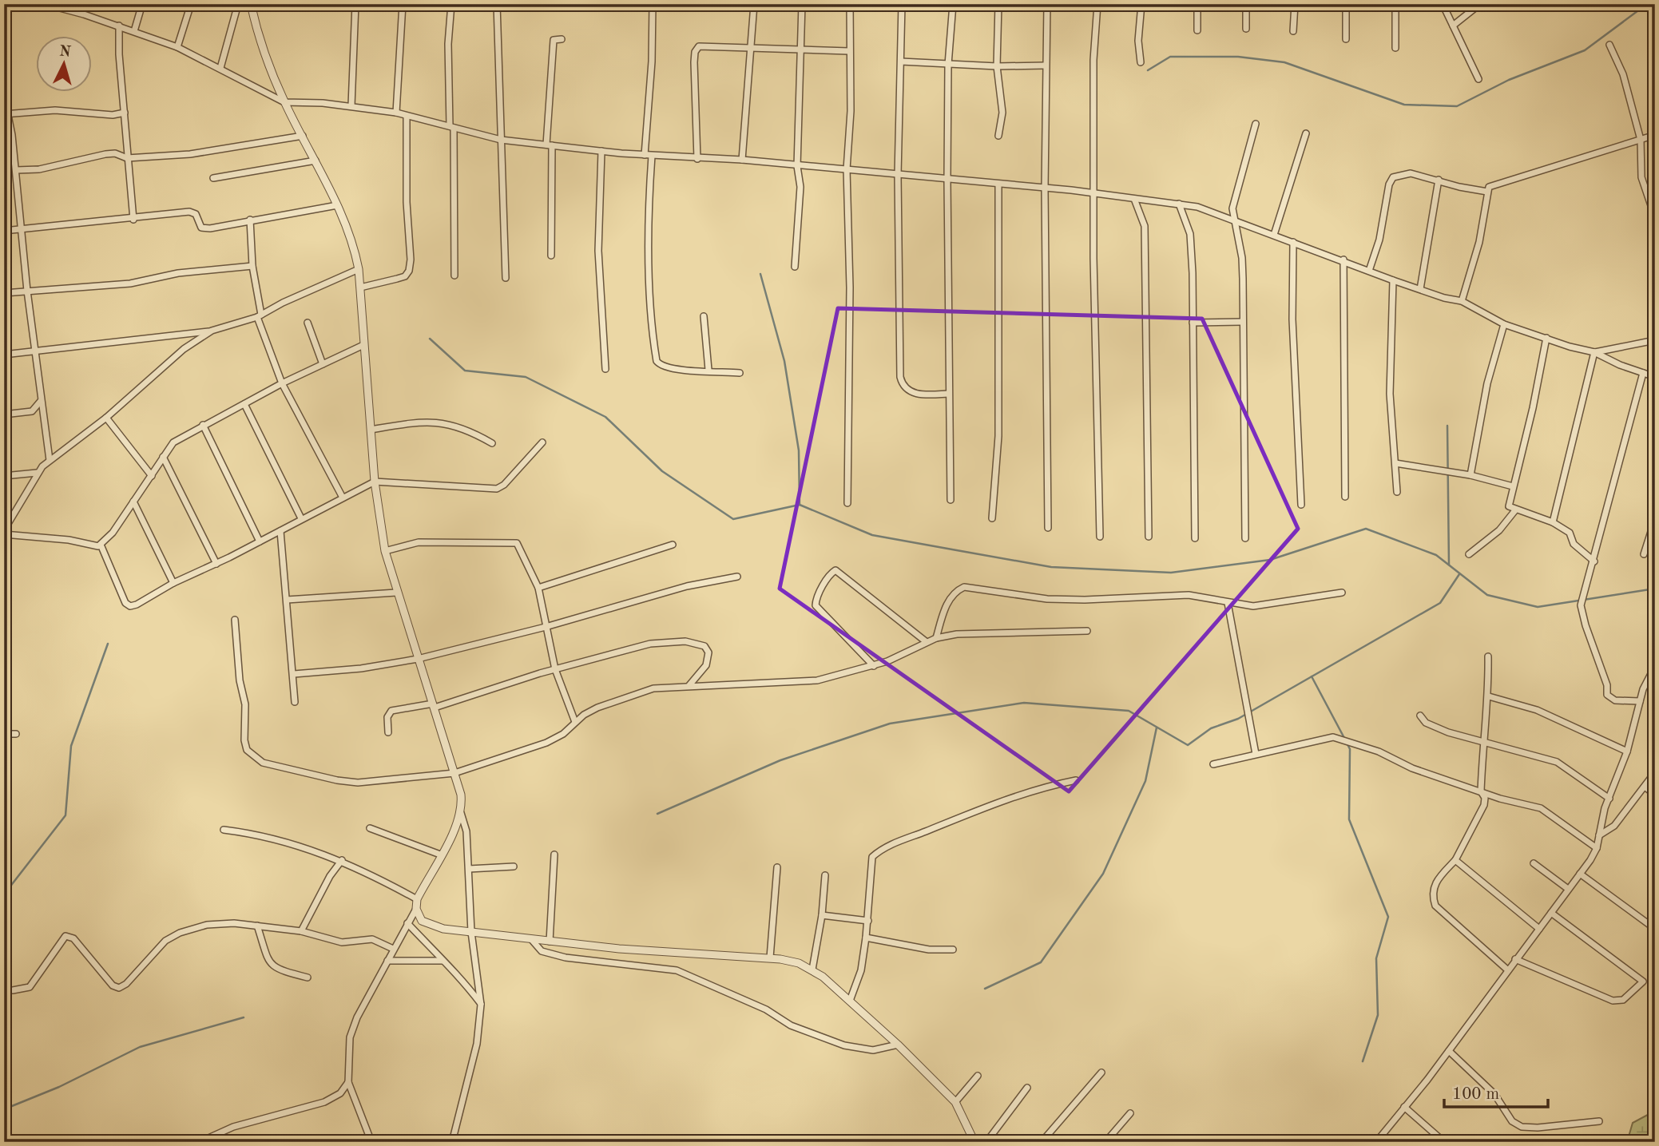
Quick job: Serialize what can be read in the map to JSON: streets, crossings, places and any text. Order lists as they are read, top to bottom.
{
  "scale_bar": "100 m",
  "north": "top"
}
